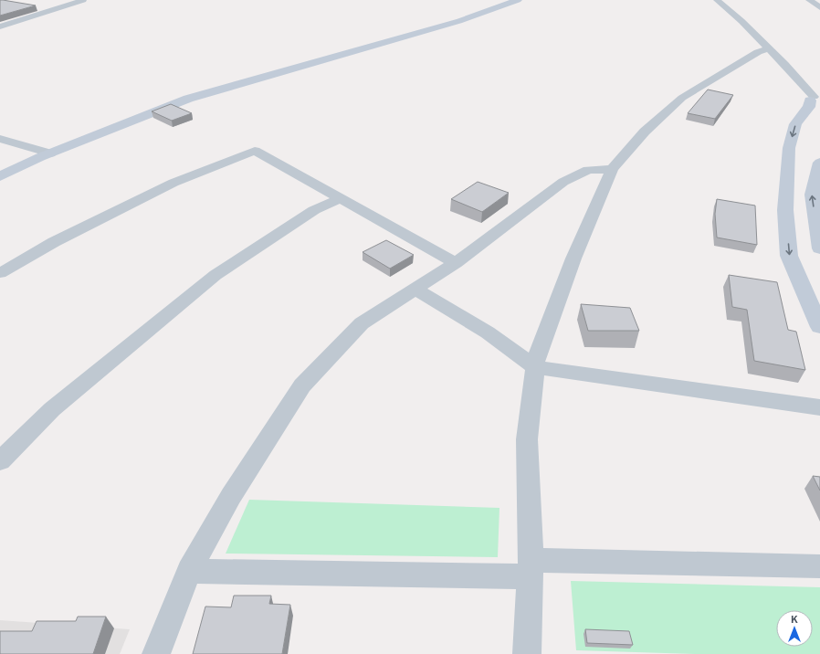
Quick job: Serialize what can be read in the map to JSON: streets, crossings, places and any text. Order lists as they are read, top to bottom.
{
  "north": "top"
}
